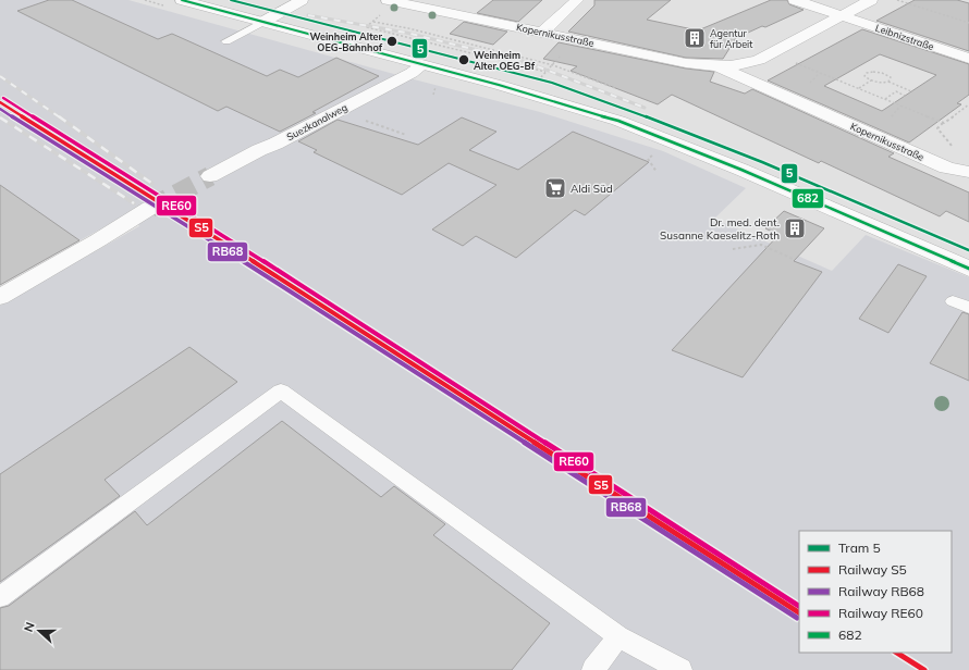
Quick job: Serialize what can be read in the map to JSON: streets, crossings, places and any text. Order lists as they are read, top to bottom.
{
  "streets": {
    "street": ["Kopernikusstraße", "Leibnizstraße", "Suezkanalweg"]
  },
  "crossings": [
    ["Kopernikusstraße", "Leibnizstraße"]
  ],
  "places": {
    "building": ["Agentur für Arbeit", "Dr. med. dent. Susanne Kaeselitz-Roth"],
    "other": ["Weinheim Alter OEG-Bahnhof", "Weinheim Alter OEG-Bf"],
    "supermarket": ["Aldi Süd"]
  },
  "lines": [
    "tram line 5",
    "transit line 682",
    "rail line RE60",
    "rail line S5",
    "rail line RB68"
  ],
  "legend": [
    "Tram 5",
    "Railway S5",
    "Railway RB68",
    "Railway RE60",
    "682"
  ],
  "north": "left"
}
